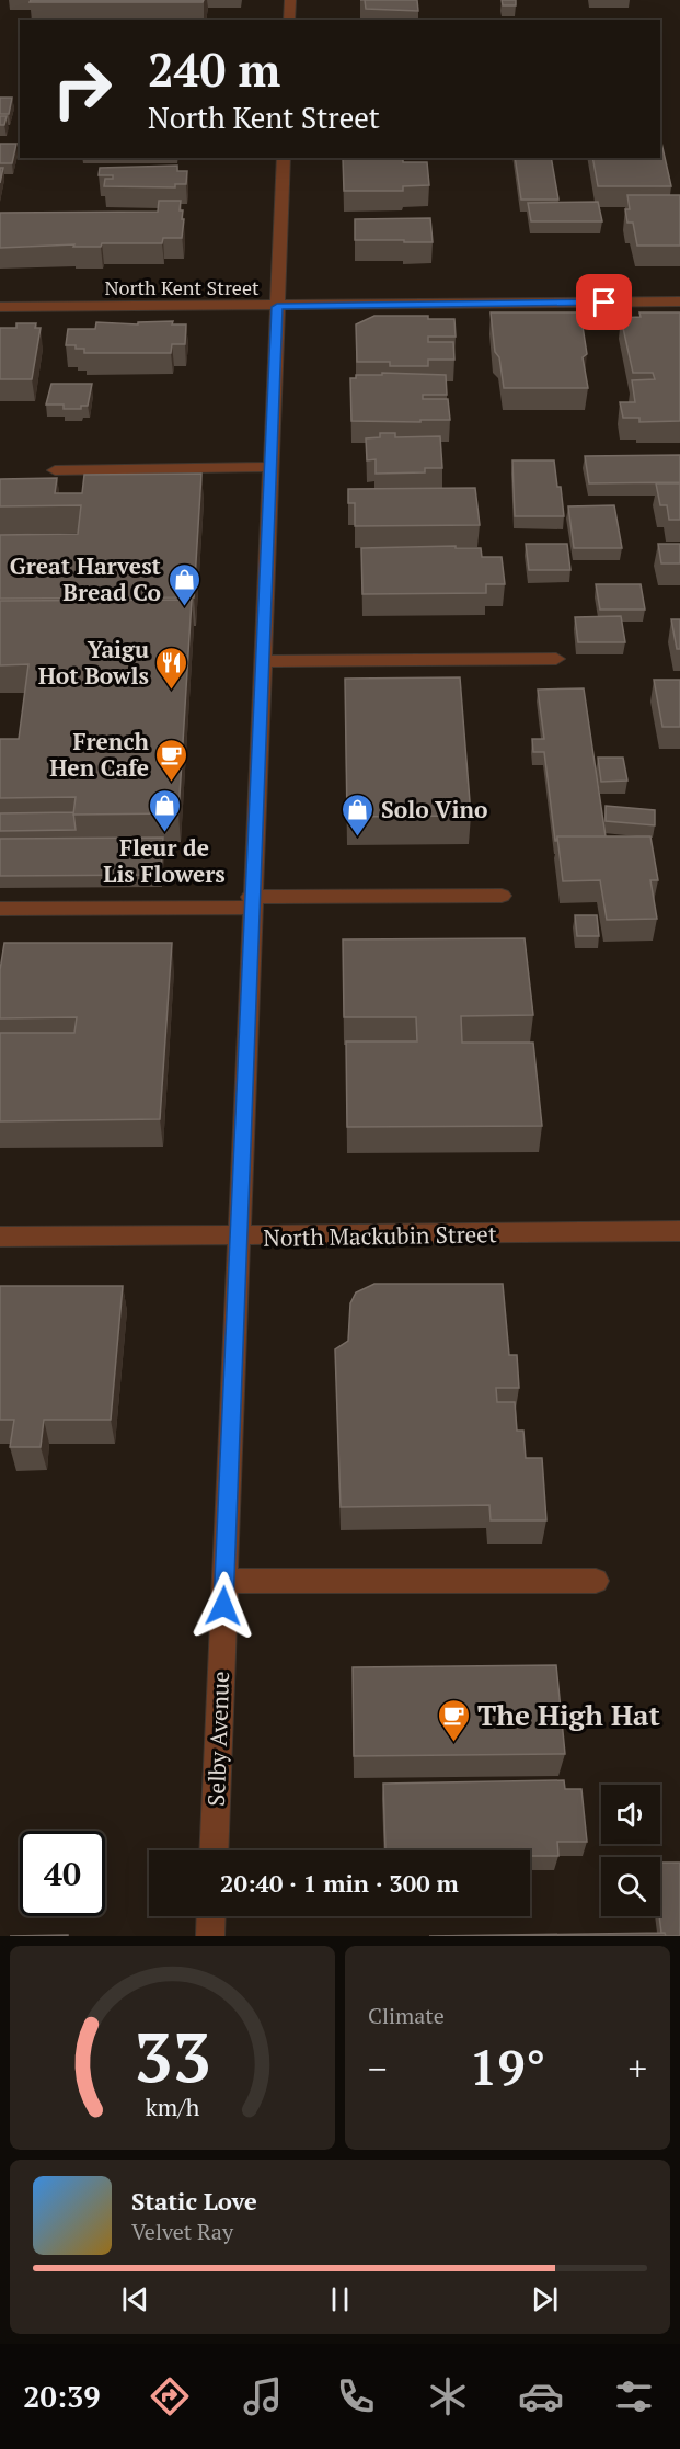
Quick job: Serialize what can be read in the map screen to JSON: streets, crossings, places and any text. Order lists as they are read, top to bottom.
{
  "streets": {
    "street": ["North Kent Street", "North Mackubin Street", "Selby Avenue"]
  },
  "crossings": [
    ["North Kent Street", "Selby Avenue"],
    ["North Mackubin Street", "Selby Avenue"]
  ],
  "places": {
    "shop": ["Great Harvest Bread Co", "Fleur de Lis Flowers", "Solo Vino"],
    "restaurant": ["Yaigu Hot Bowls"],
    "cafe": ["French Hen Cafe", "The High Hat"]
  },
  "page": {
    "turn": ["240 m", "North Kent Street"],
    "limit": "40",
    "trip": "20:40 · 1 min · 300 m",
    "tile": "Climate",
    "heat": ["−", "19°", "+"],
    "song": ["Static Love", "Velvet Ray"],
    "tabs": "20:39",
    "gauge": ["33", "km/h"]
  }
}
